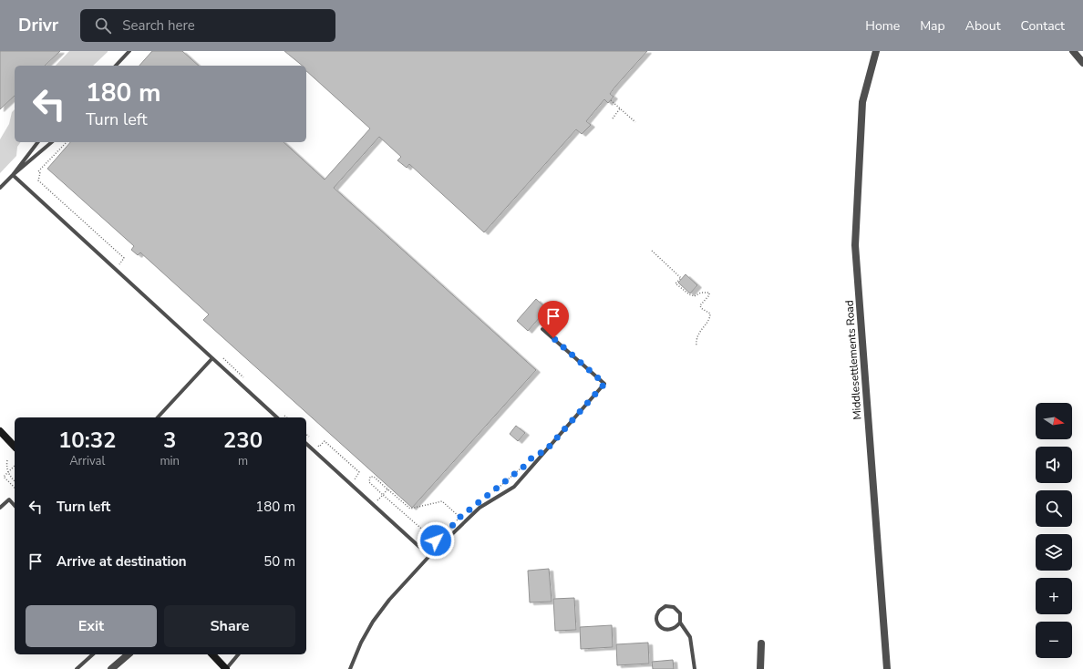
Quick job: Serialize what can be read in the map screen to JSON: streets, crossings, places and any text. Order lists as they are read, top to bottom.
{
  "streets": {
    "street": ["Middlesettlements Road"]
  },
  "north": "right",
  "page": {
    "header": "Drivr",
    "search": "Search here",
    "nav": [
      "Home",
      "Map",
      "About",
      "Contact"
    ],
    "turn": ["180 m", "Turn left"],
    "map_buttons": ["+", "−"],
    "eta": [
      "10:32",
      "Arrival",
      "3",
      "min",
      "230",
      "m"
    ],
    "list": [
      {
        "name": "Turn left",
        "value": "180 m"
      },
      {
        "name": "Arrive at destination",
        "value": "50 m"
      }
    ],
    "buttons": ["Exit", "Share"]
  }
}
